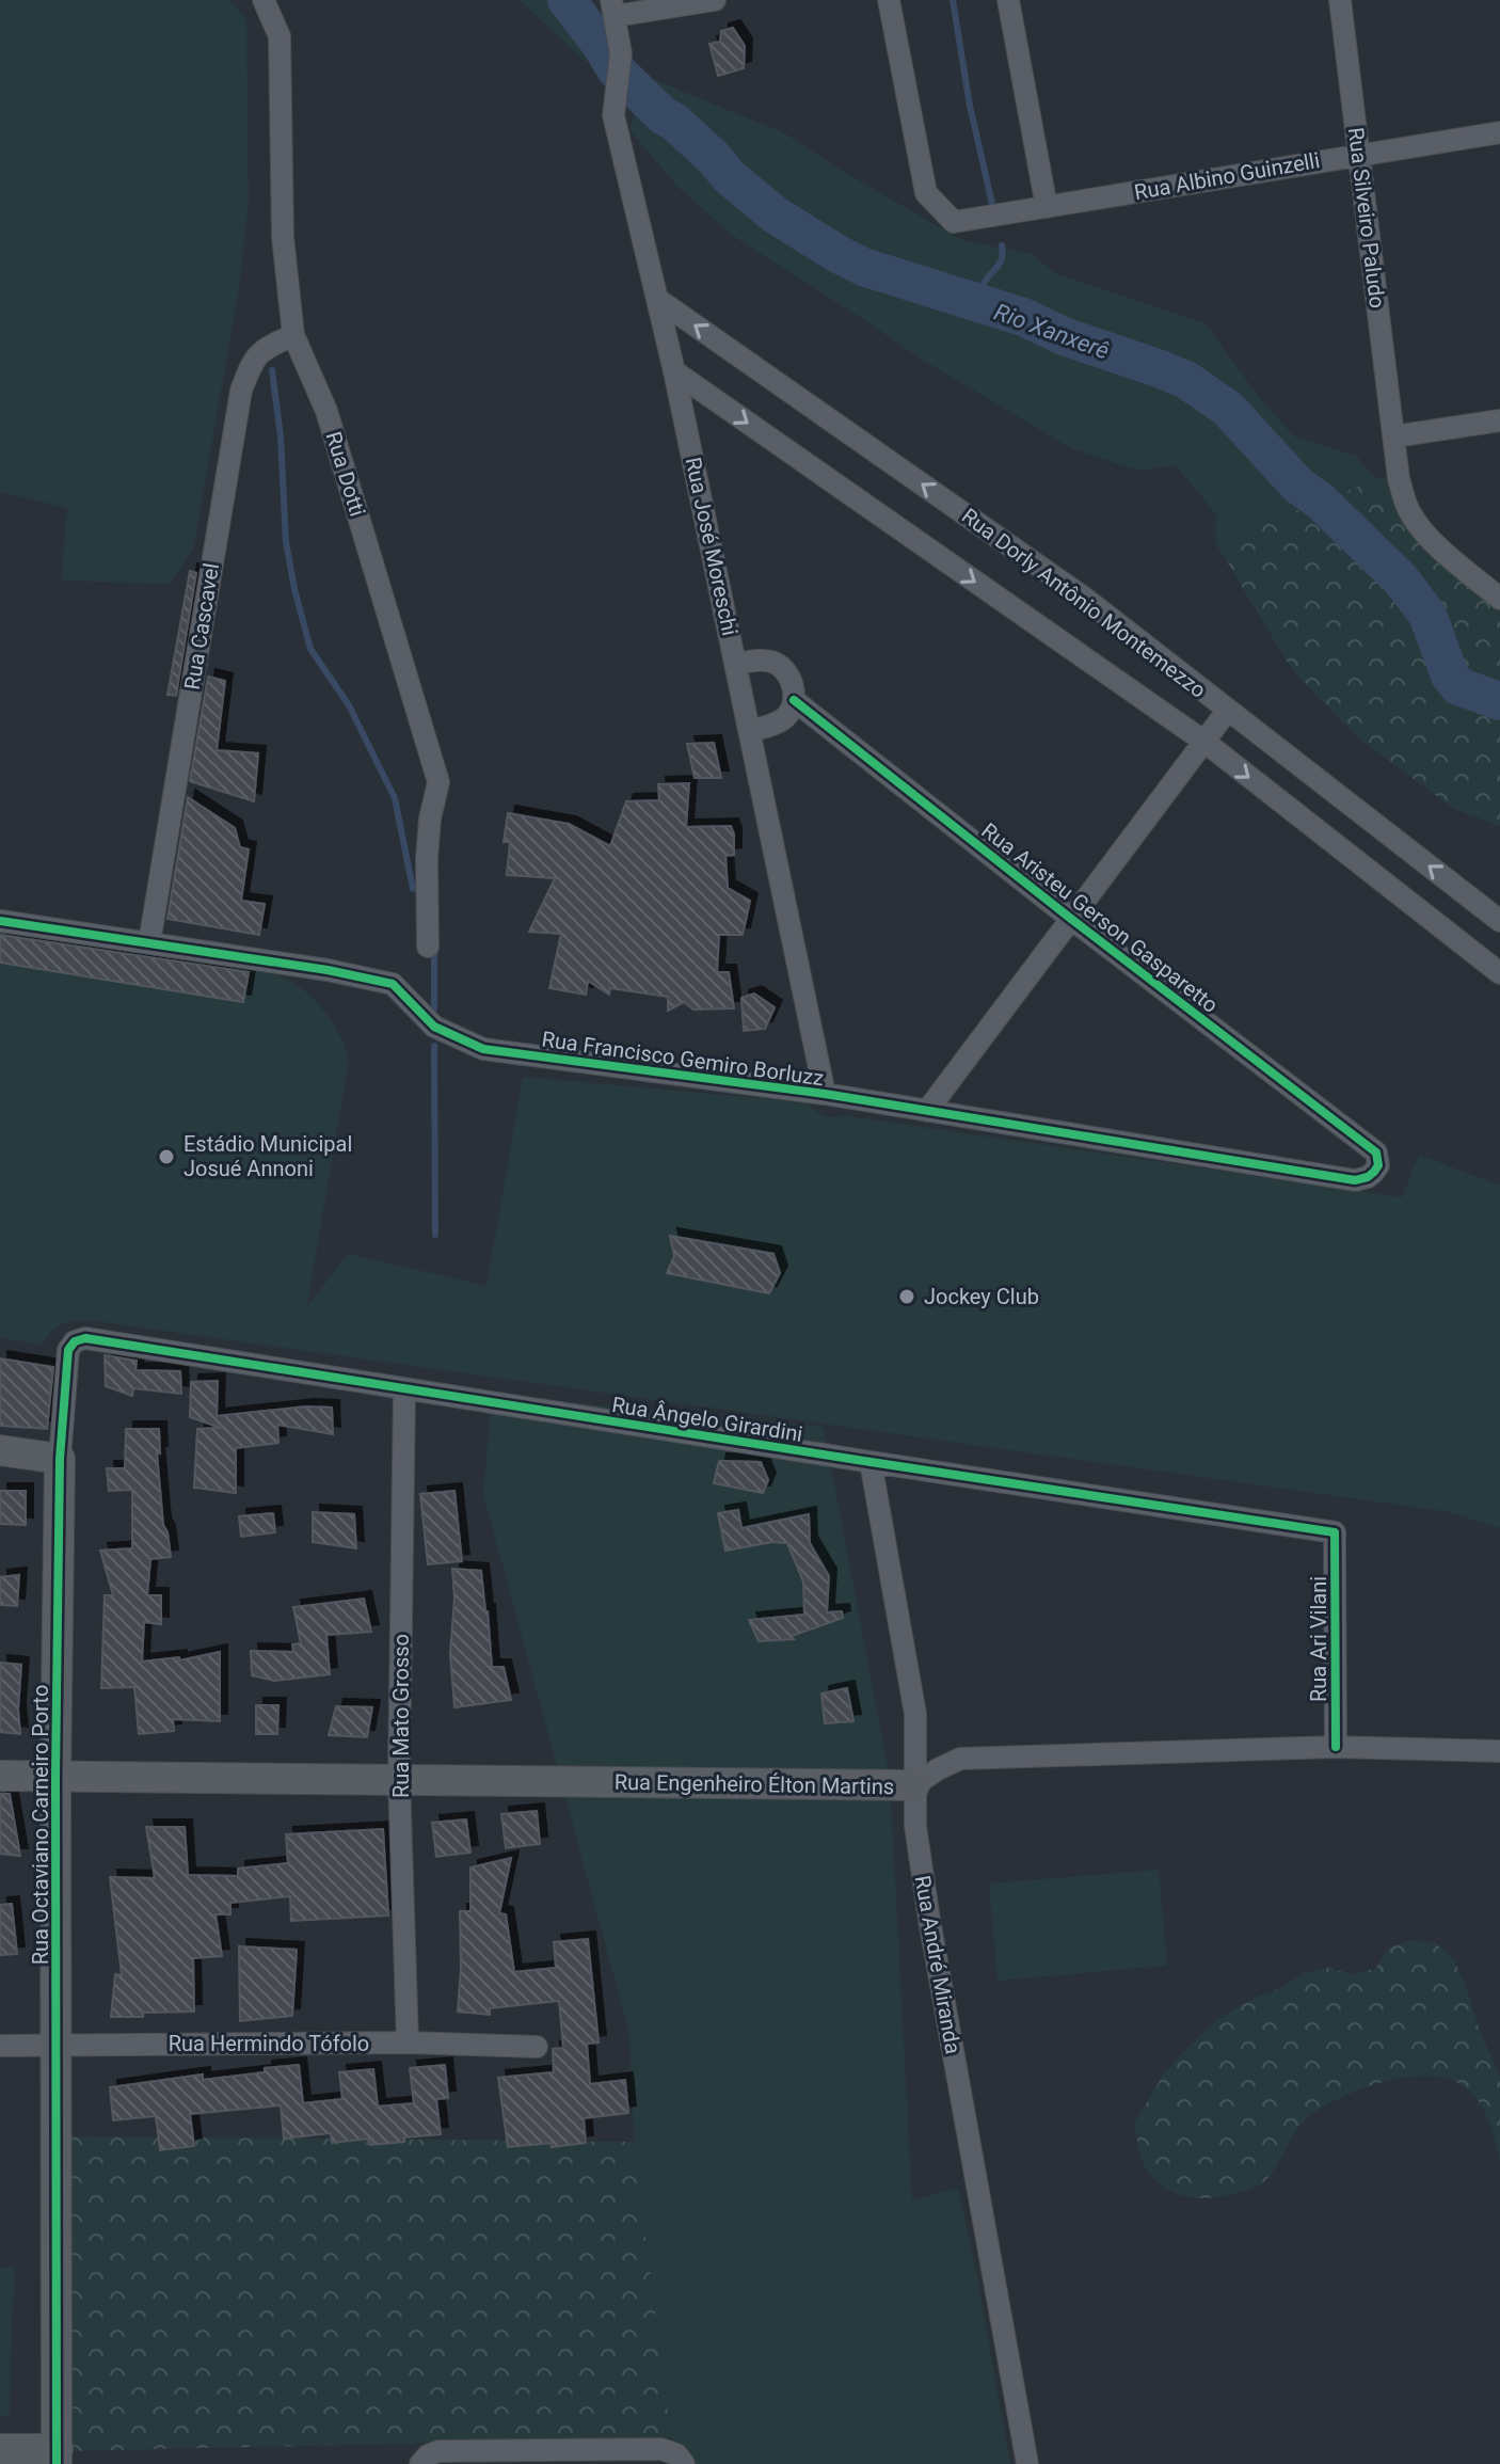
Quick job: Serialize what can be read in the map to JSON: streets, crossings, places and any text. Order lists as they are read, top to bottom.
{
  "streets": {
    "street": [
      "Rua Albino Guinzelli",
      "Rua Silveiro Paludo",
      "Rua Dotti",
      "Rua José Moreschi",
      "Rua Dorly Antônio Montemezzo",
      "Rua Cascavel",
      "Rua Aristeu Gerson Gasparetto",
      "Rua Francisco Gemiro Borluzz",
      "Rua Ângelo Girardini",
      "Rua Ari Vilani",
      "Rua Mato Grosso",
      "Rua Engenheiro Élton Martins",
      "Rua Octaviano Carneiro Porto",
      "Rua André Miranda",
      "Rua Hermindo Tófolo"
    ]
  },
  "crossings": [
    ["Rua Albino Guinzelli", "Rua Silveiro Paludo"],
    ["Rua Dotti", "Rua Cascavel"],
    ["Rua José Moreschi", "Rua Dorly Antônio Montemezzo"],
    ["Rua José Moreschi", "Rua Francisco Gemiro Borluzz"],
    ["Rua Cascavel", "Rua Francisco Gemiro Borluzz"],
    ["Rua Aristeu Gerson Gasparetto", "Rua Francisco Gemiro Borluzz"],
    ["Rua Ângelo Girardini", "Rua Ari Vilani"],
    ["Rua Ângelo Girardini", "Rua Mato Grosso"],
    ["Rua Ângelo Girardini", "Rua Octaviano Carneiro Porto"],
    ["Rua Ângelo Girardini", "Rua André Miranda"],
    ["Rua Ari Vilani", "Rua Engenheiro Élton Martins"],
    ["Rua Mato Grosso", "Rua Engenheiro Élton Martins"],
    ["Rua Mato Grosso", "Rua Hermindo Tófolo"],
    ["Rua Engenheiro Élton Martins", "Rua Octaviano Carneiro Porto"],
    ["Rua Engenheiro Élton Martins", "Rua André Miranda"],
    ["Rua Octaviano Carneiro Porto", "Rua Hermindo Tófolo"]
  ],
  "water": ["Rio Xanxerê"],
  "places": ["Estádio Municipal Josué Annoni", "Jockey Club"]
}
